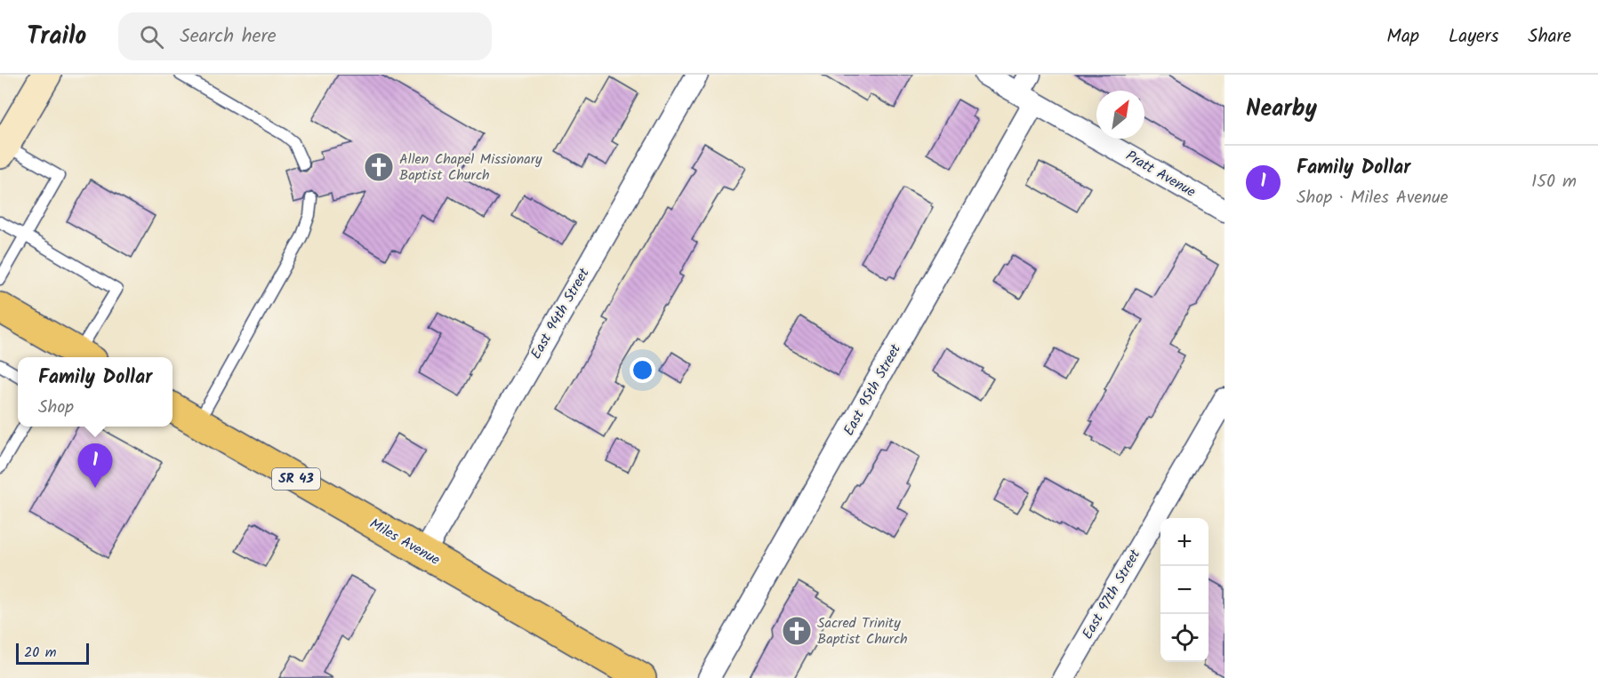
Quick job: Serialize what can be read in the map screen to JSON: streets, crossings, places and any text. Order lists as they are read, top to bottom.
{
  "streets": {
    "main road": ["SR 43", "Miles Avenue"],
    "street": [
      "Pratt Avenue",
      "East 94th Street",
      "East 95th Street",
      "East 97th Street"
    ]
  },
  "crossings": [
    ["Pratt Avenue", "East 95th Street"],
    ["East 94th Street", "Miles Avenue"]
  ],
  "places": {
    "church": ["Allen Chapel Missionary Baptist Church", "Sacred Trinity Baptist Church"]
  },
  "scale_bar": "20 m",
  "north": "top right",
  "page": {
    "header": "Trailo",
    "search": "Search here",
    "nav": ["Map", "Layers", "Share"],
    "heading": "Nearby",
    "list": [
      {
        "mark": "1",
        "name": "Family Dollar",
        "note": "Shop · Miles Avenue",
        "value": "150 m"
      }
    ],
    "popup": ["Family Dollar", "Shop"],
    "pins": "1",
    "map_buttons": ["+", "−"],
    "scale": "20 m"
  }
}
